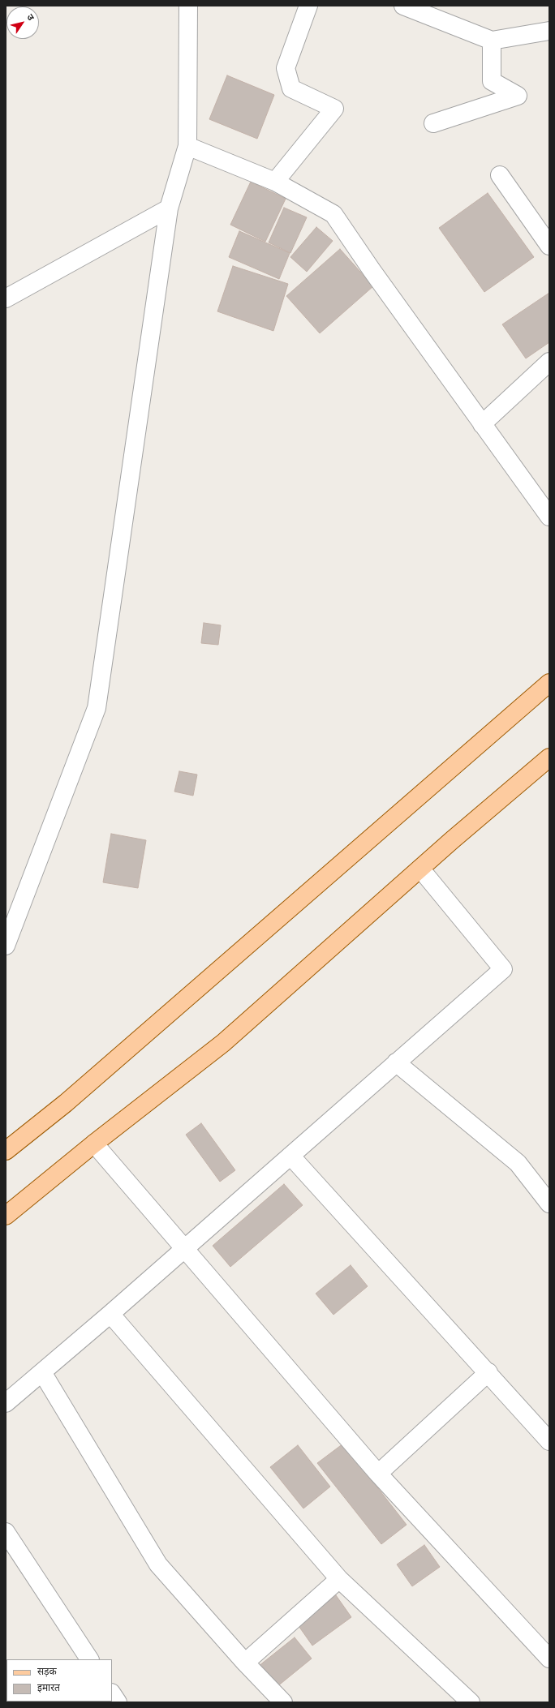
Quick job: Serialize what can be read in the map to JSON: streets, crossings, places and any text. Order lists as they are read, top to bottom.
{
  "legend": ["सड़क", "इमारत"],
  "north": "top right"
}
